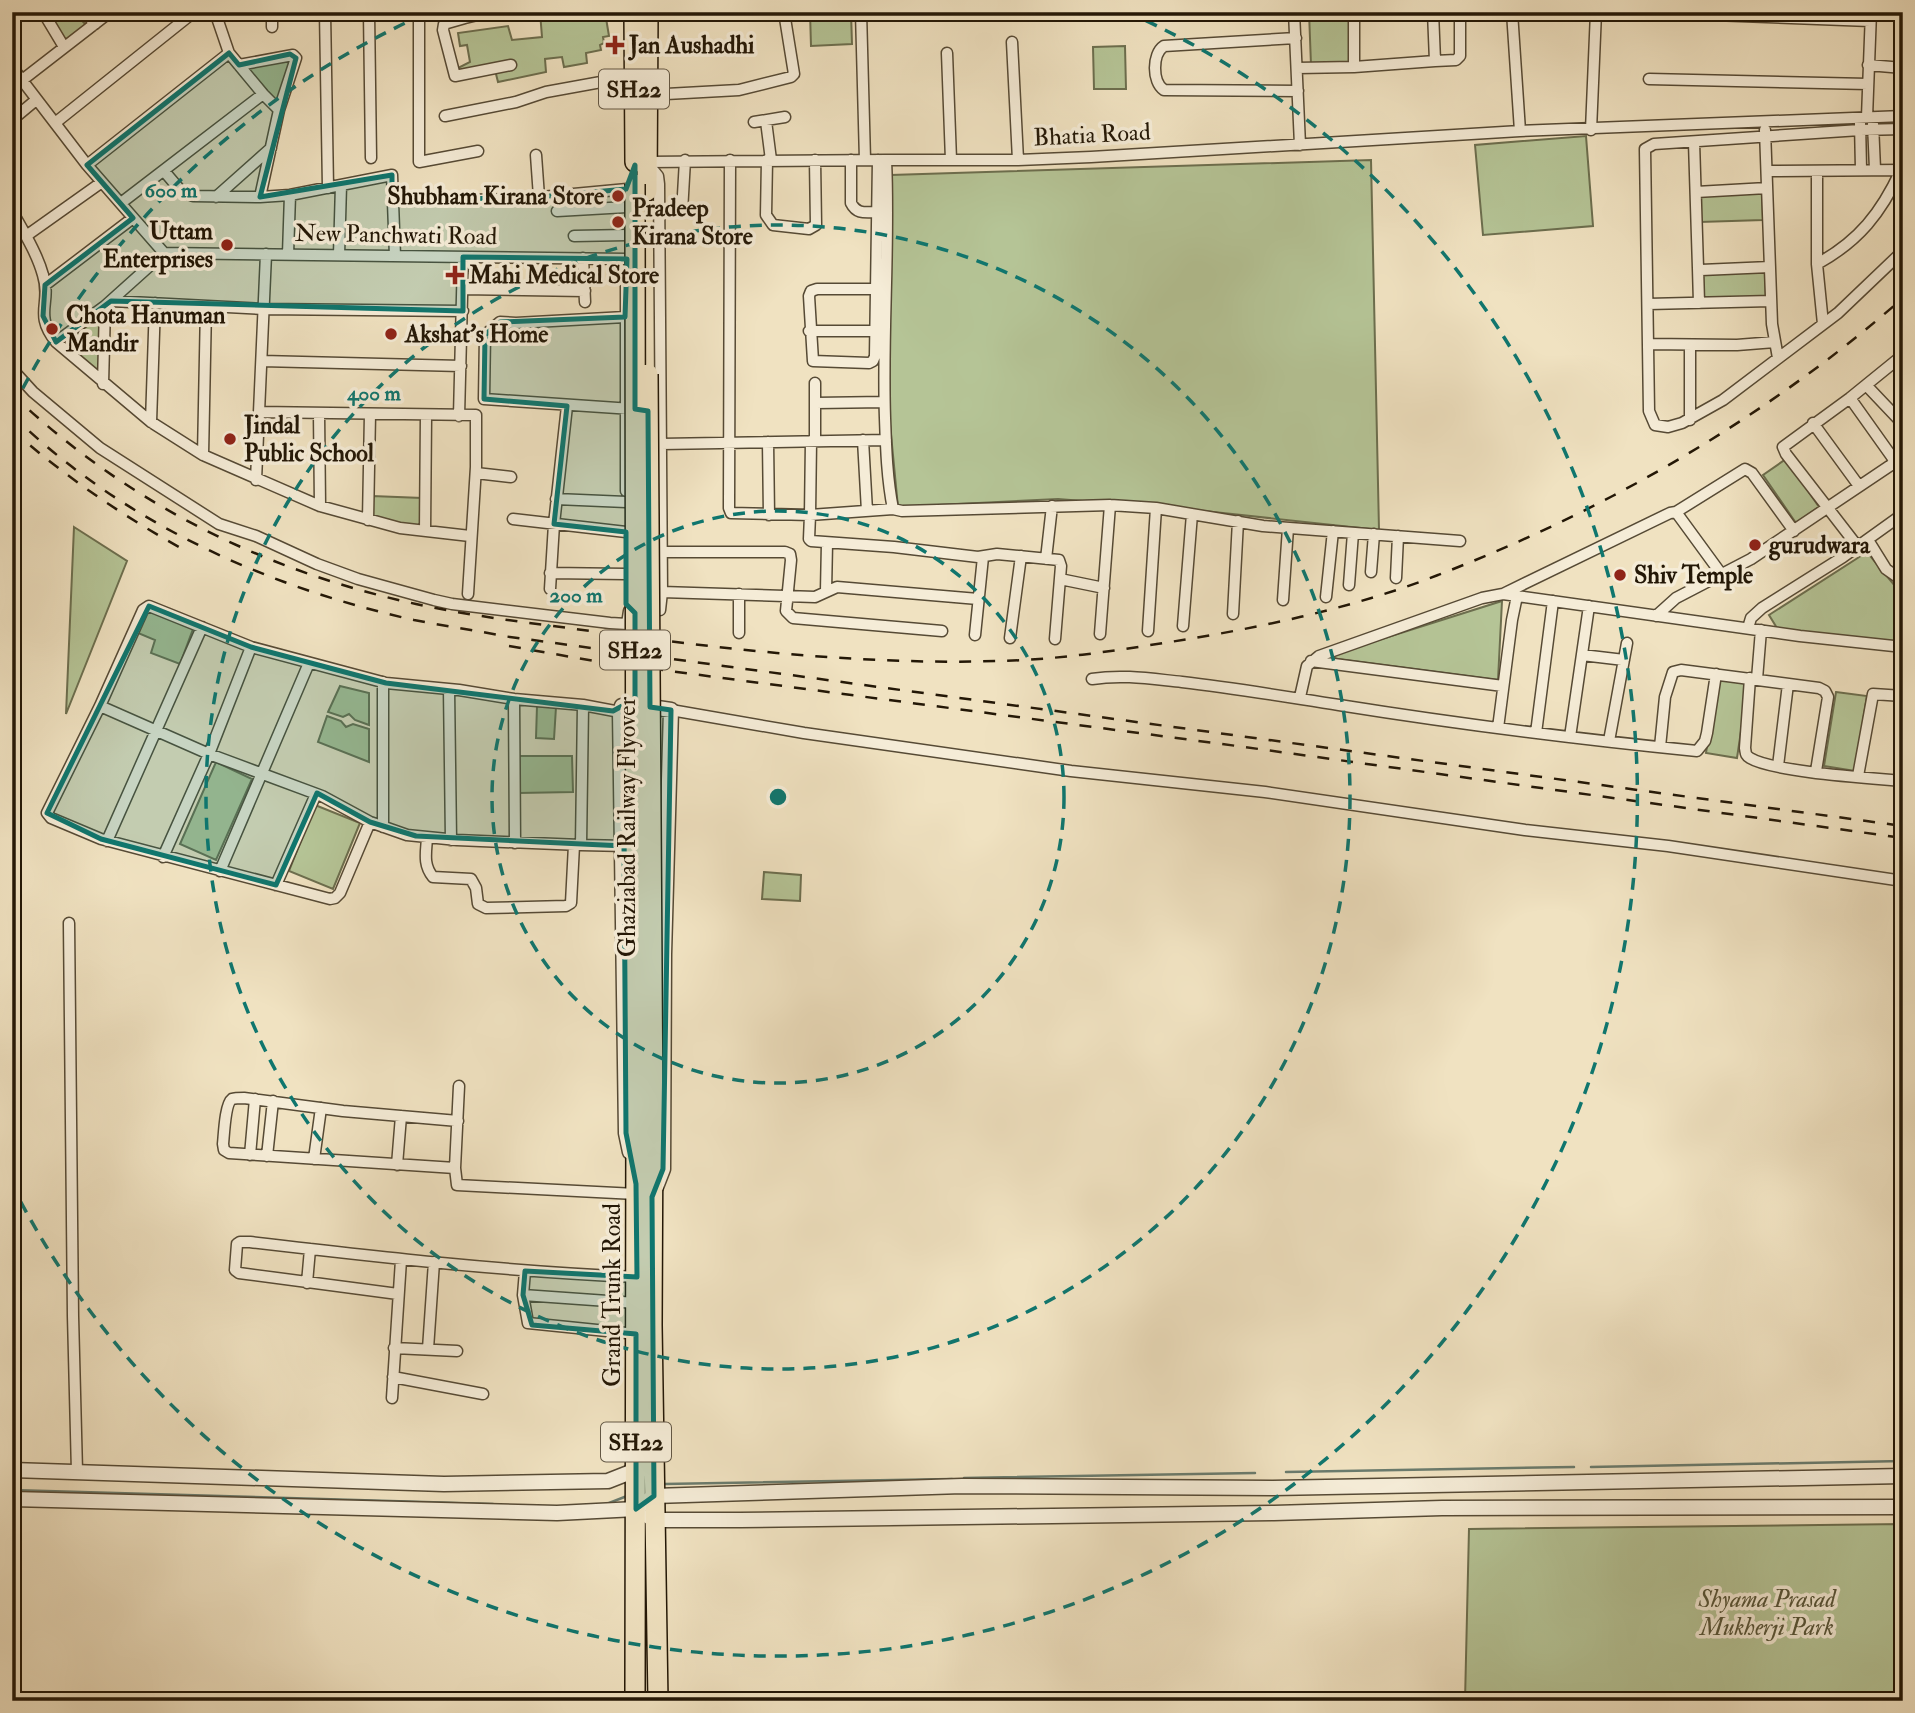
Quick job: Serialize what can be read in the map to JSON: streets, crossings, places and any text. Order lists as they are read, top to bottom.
{
  "streets": {
    "highway": ["SH22", "Ghaziabad Railway Flyover", "Grand Trunk Road"],
    "street": ["Bhatia Road", "New Panchwati Road"]
  },
  "crossings": [
    ["SH22", "Bhatia Road"],
    ["SH22", "Ghaziabad Railway Flyover"],
    ["Bhatia Road", "Ghaziabad Railway Flyover"],
    ["Ghaziabad Railway Flyover", "Grand Trunk Road"]
  ],
  "parks": ["Shyama Prasad Mukherji Park"],
  "places": {
    "health": ["Jan Aushadhi", "Mahi Medical Store"],
    "other": [
      "Shubham Kirana Store",
      "Pradeep Kirana Store",
      "Uttam Enterprises",
      "Chota Hanuman Mandir",
      "Akshat's Home",
      "Jindal Public School",
      "gurudwara",
      "Shiv Temple"
    ]
  },
  "rings": ["600 m", "400 m", "200 m"]
}
